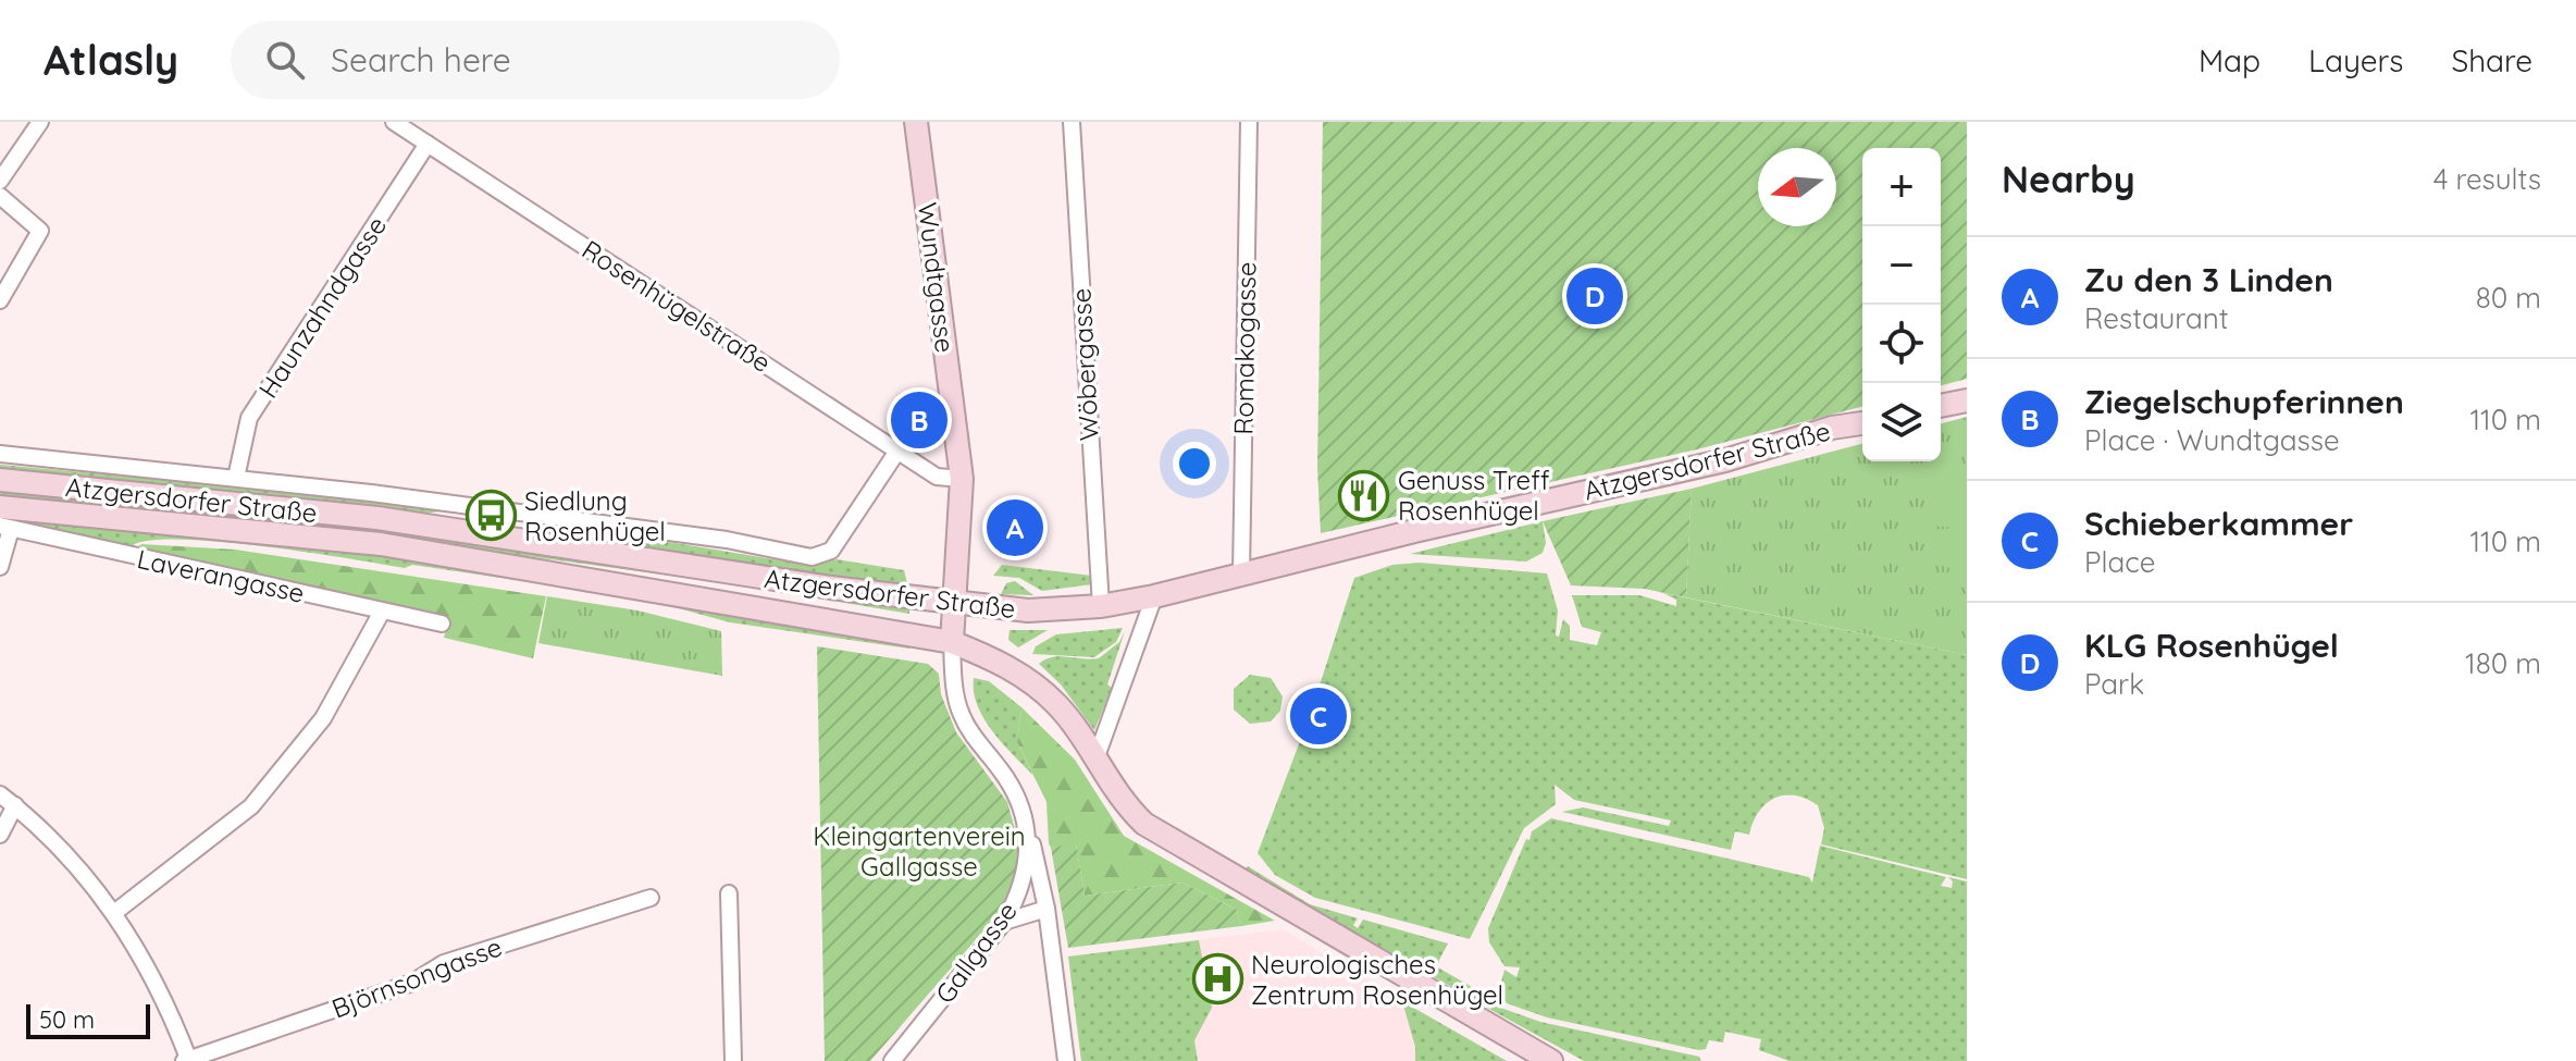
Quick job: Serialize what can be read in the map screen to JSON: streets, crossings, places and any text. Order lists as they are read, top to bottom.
{
  "streets": {
    "main road": ["Wundtgasse", "Atzgersdorfer Straße"],
    "street": [
      "Rosenhügelstraße",
      "Haunzahndgasse",
      "Romakogasse",
      "Wöbergasse",
      "Laverangasse",
      "Gallgasse",
      "Björnsongasse"
    ]
  },
  "crossings": [
    ["Wundtgasse", "Rosenhügelstraße"],
    ["Wundtgasse", "Atzgersdorfer Straße"],
    ["Wundtgasse", "Gallgasse"],
    ["Rosenhügelstraße", "Haunzahndgasse"],
    ["Rosenhügelstraße", "Atzgersdorfer Straße"],
    ["Haunzahndgasse", "Atzgersdorfer Straße"],
    ["Romakogasse", "Atzgersdorfer Straße"],
    ["Wöbergasse", "Atzgersdorfer Straße"],
    ["Atzgersdorfer Straße", "Gallgasse"]
  ],
  "parks": ["Kleingartenverein Gallgasse"],
  "places": {
    "restaurant": ["Genuss Treff Rosenhügel"],
    "bus stop": ["Siedlung Rosenhügel"],
    "hospital": ["Neurologisches Zentrum Rosenhügel"]
  },
  "scale_bar": "50 m",
  "north": "left",
  "page": {
    "header": "Atlasly",
    "search": "Search here",
    "nav": ["Map", "Layers", "Share"],
    "heading": ["Nearby", "4 results"],
    "map_buttons": ["+", "−"],
    "list": [
      {
        "mark": "A",
        "name": "Zu den 3 Linden",
        "note": "Restaurant",
        "value": "80 m"
      },
      {
        "mark": "B",
        "name": "Ziegelschupferinnen",
        "note": "Place · Wundtgasse",
        "value": "110 m"
      },
      {
        "mark": "C",
        "name": "Schieberkammer",
        "note": "Place",
        "value": "110 m"
      },
      {
        "mark": "D",
        "name": "KLG Rosenhügel",
        "note": "Park",
        "value": "180 m"
      }
    ],
    "pins": [
      "D",
      "B",
      "A",
      "C"
    ],
    "scale": "50 m"
  }
}
